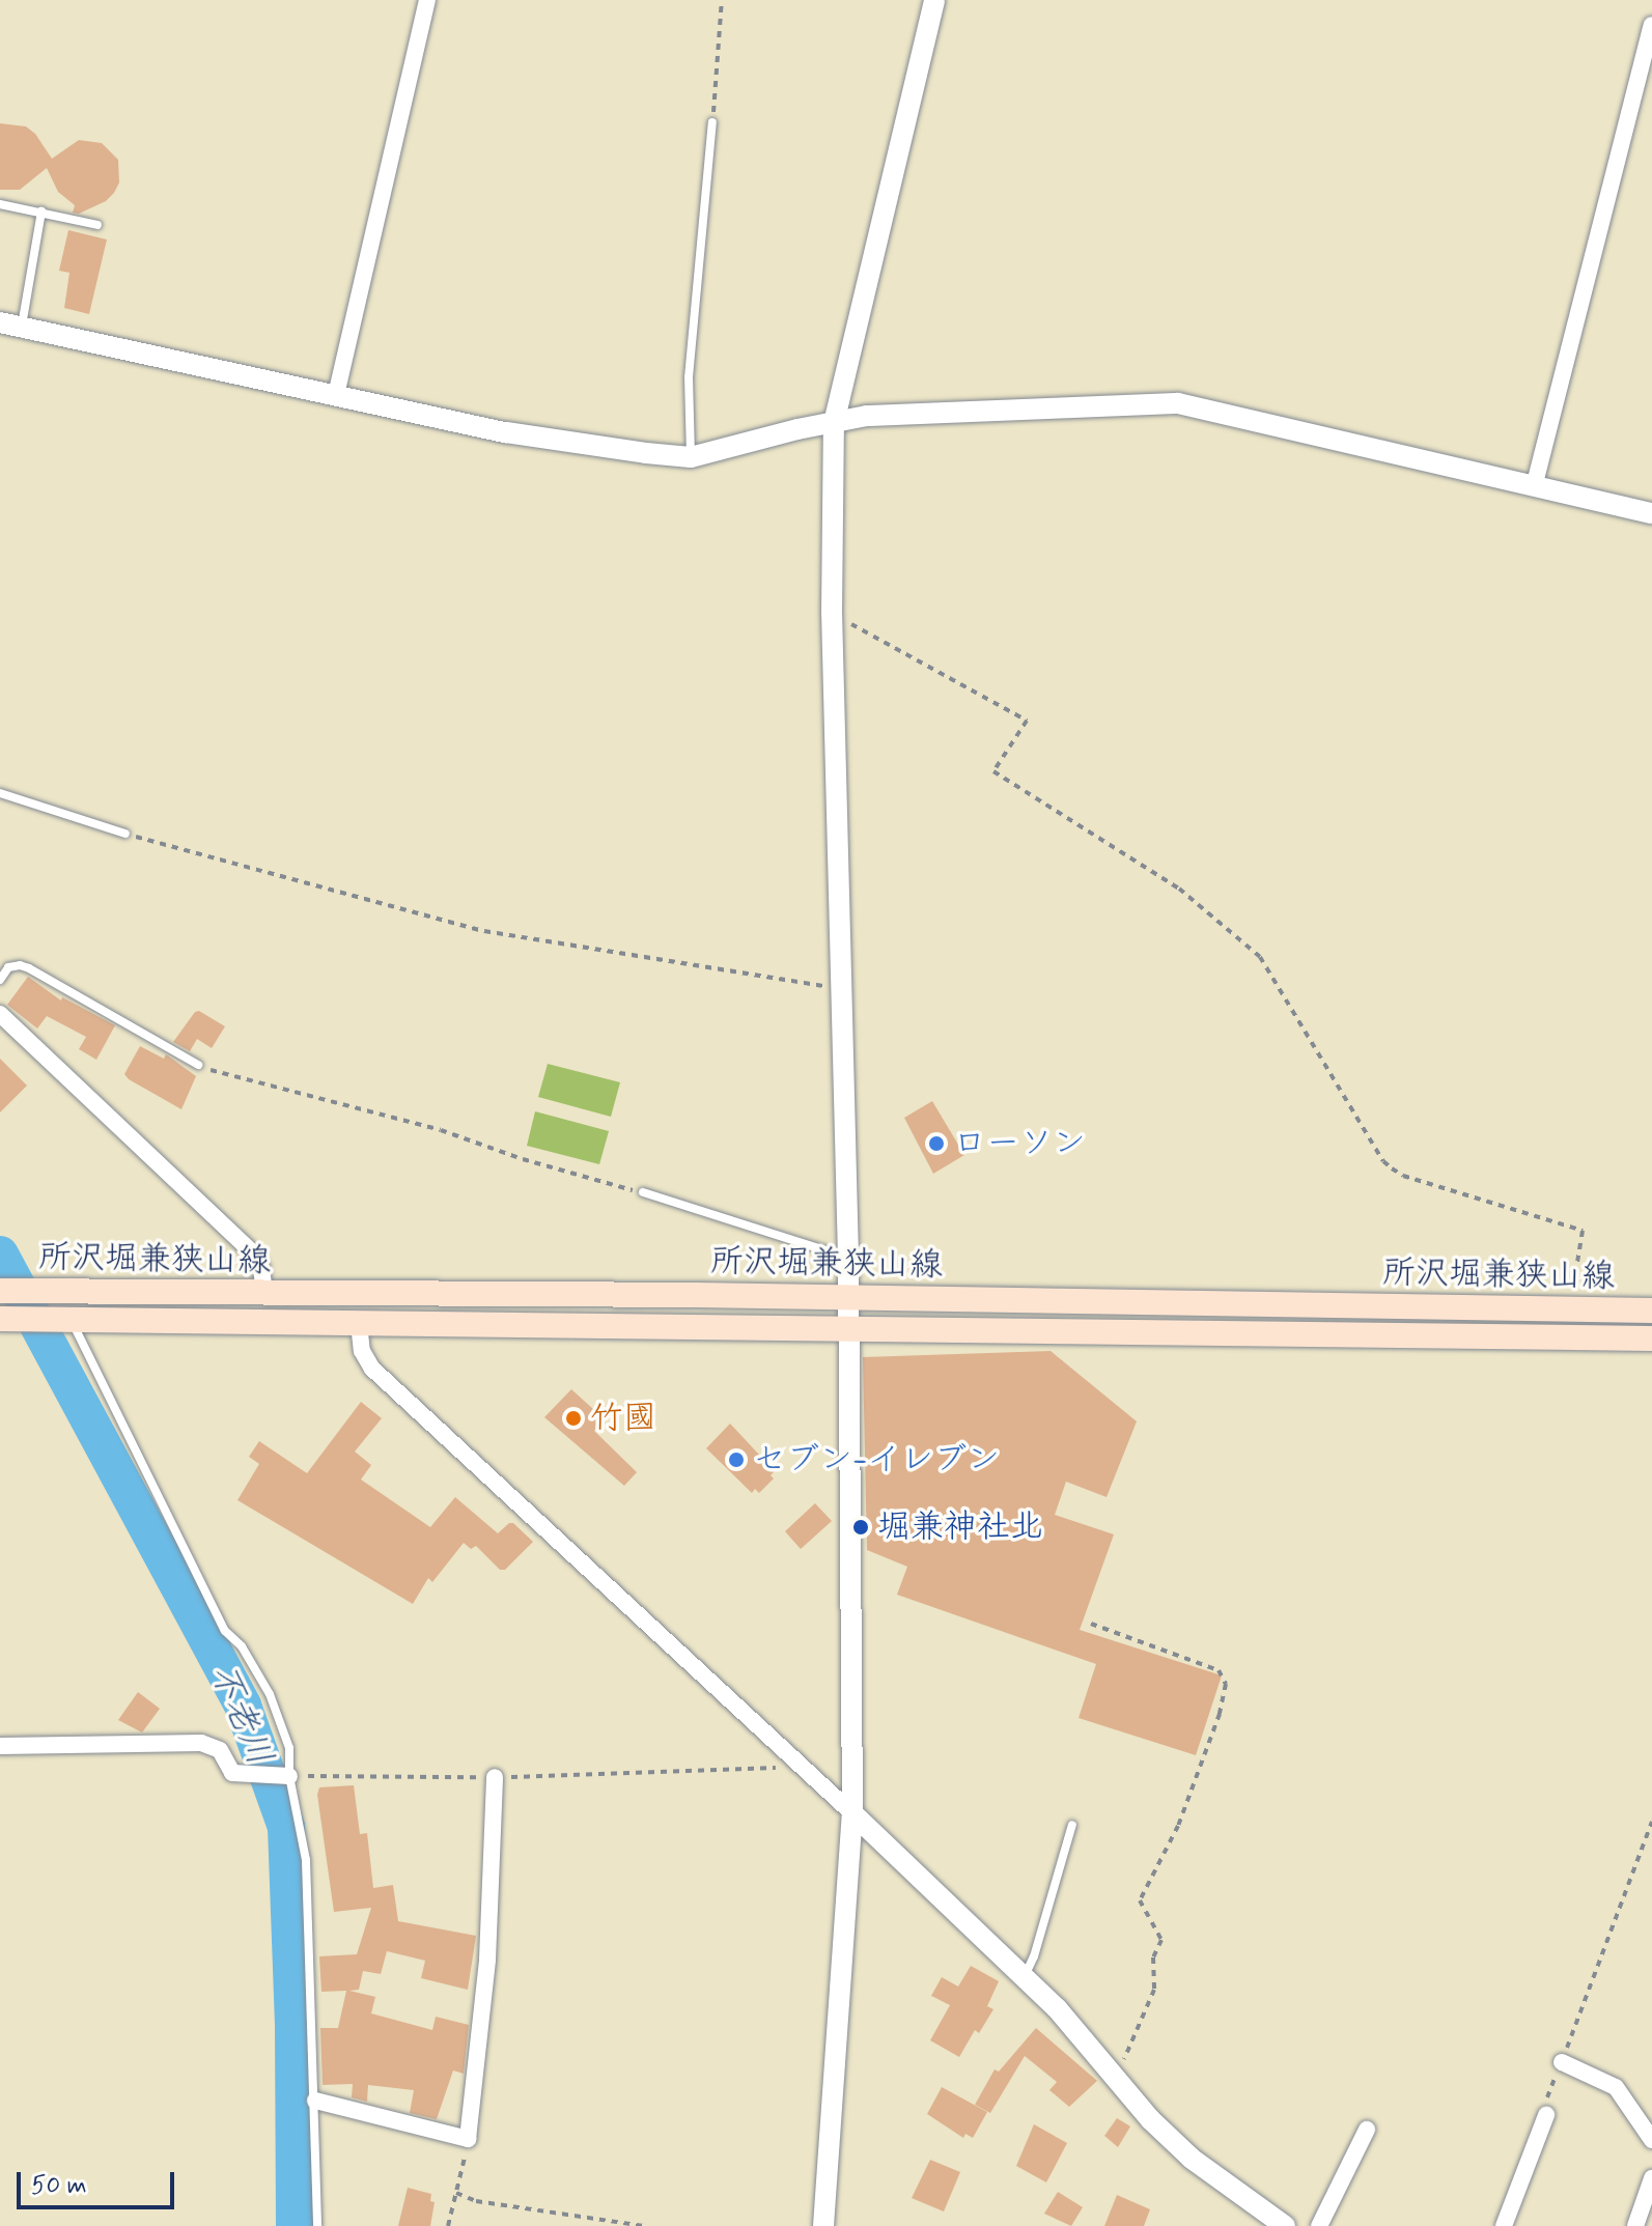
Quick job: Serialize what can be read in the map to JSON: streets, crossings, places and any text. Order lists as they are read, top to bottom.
{
  "streets": {
    "main road": ["所沢堀兼狭山線"]
  },
  "water": ["不老川"],
  "places": [
    "ローソン",
    "竹國",
    "セブン-イレブン",
    "堀兼神社北"
  ],
  "scale_bar": "50 m"
}
